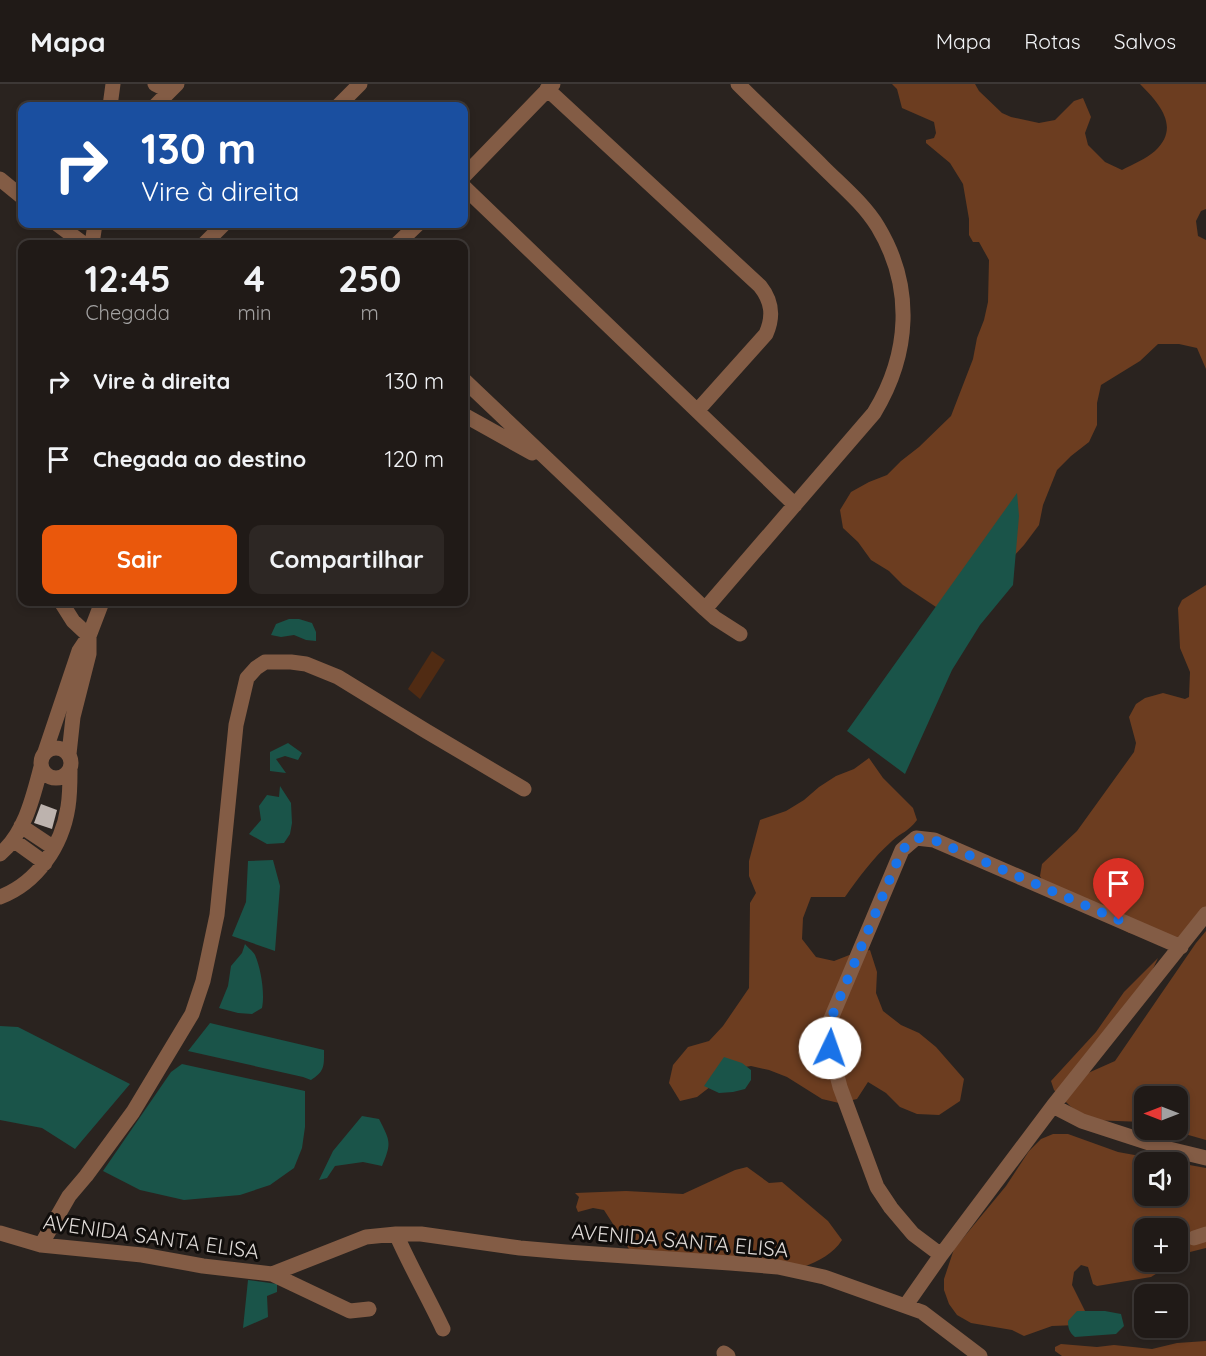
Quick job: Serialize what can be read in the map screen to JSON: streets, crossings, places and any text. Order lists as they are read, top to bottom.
{
  "streets": {
    "street": ["AVENIDA SANTA ELISA"]
  },
  "north": "left",
  "page": {
    "header": "Mapa",
    "nav": ["Mapa", "Rotas", "Salvos"],
    "turn": ["130 m", "Vire à direita"],
    "eta": [
      "12:45",
      "Chegada",
      "4",
      "min",
      "250",
      "m"
    ],
    "list": [
      {
        "name": "Vire à direita",
        "value": "130 m"
      },
      {
        "name": "Chegada ao destino",
        "value": "120 m"
      }
    ],
    "buttons": ["Sair", "Compartilhar"],
    "map_buttons": ["+", "−"]
  }
}
